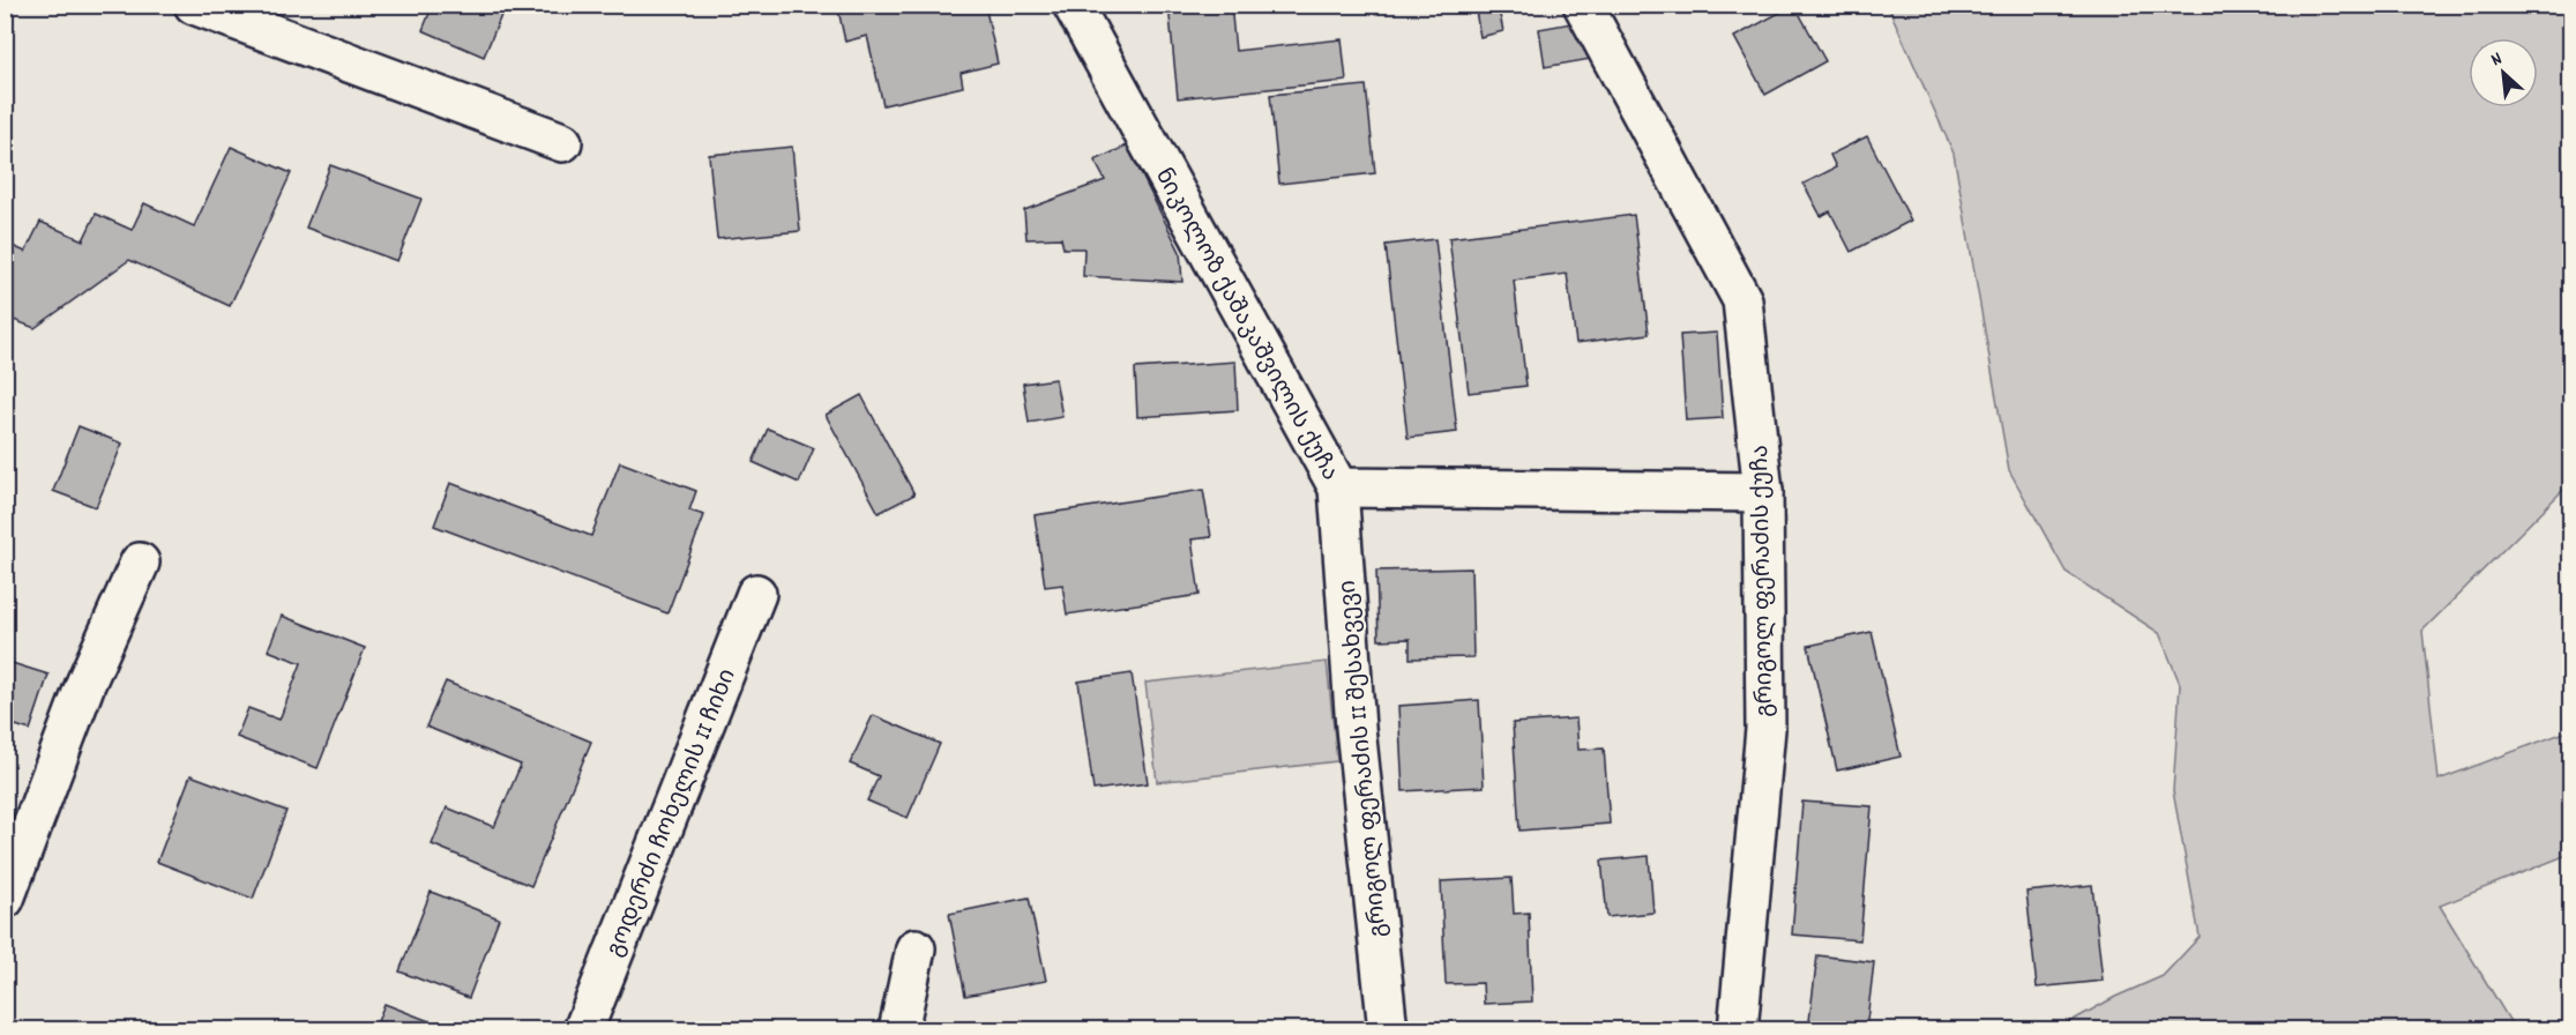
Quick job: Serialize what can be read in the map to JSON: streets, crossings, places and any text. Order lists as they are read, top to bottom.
{
  "streets": {
    "street": [
      "ნიკოლოზ ქაშაკაშვილის ქუჩა",
      "გრიგოლ ფერაძის ქუჩა",
      "გრიგოლ ფერაძის II შესახვევი",
      "გოდერძი ჩოხელის II ჩიხი"
    ]
  },
  "crossings": [
    ["ნიკოლოზ ქაშაკაშვილის ქუჩა", "გრიგოლ ფერაძის ქუჩა"],
    ["ნიკოლოზ ქაშაკაშვილის ქუჩა", "გრიგოლ ფერაძის II შესახვევი"]
  ],
  "north": "top left"
}
